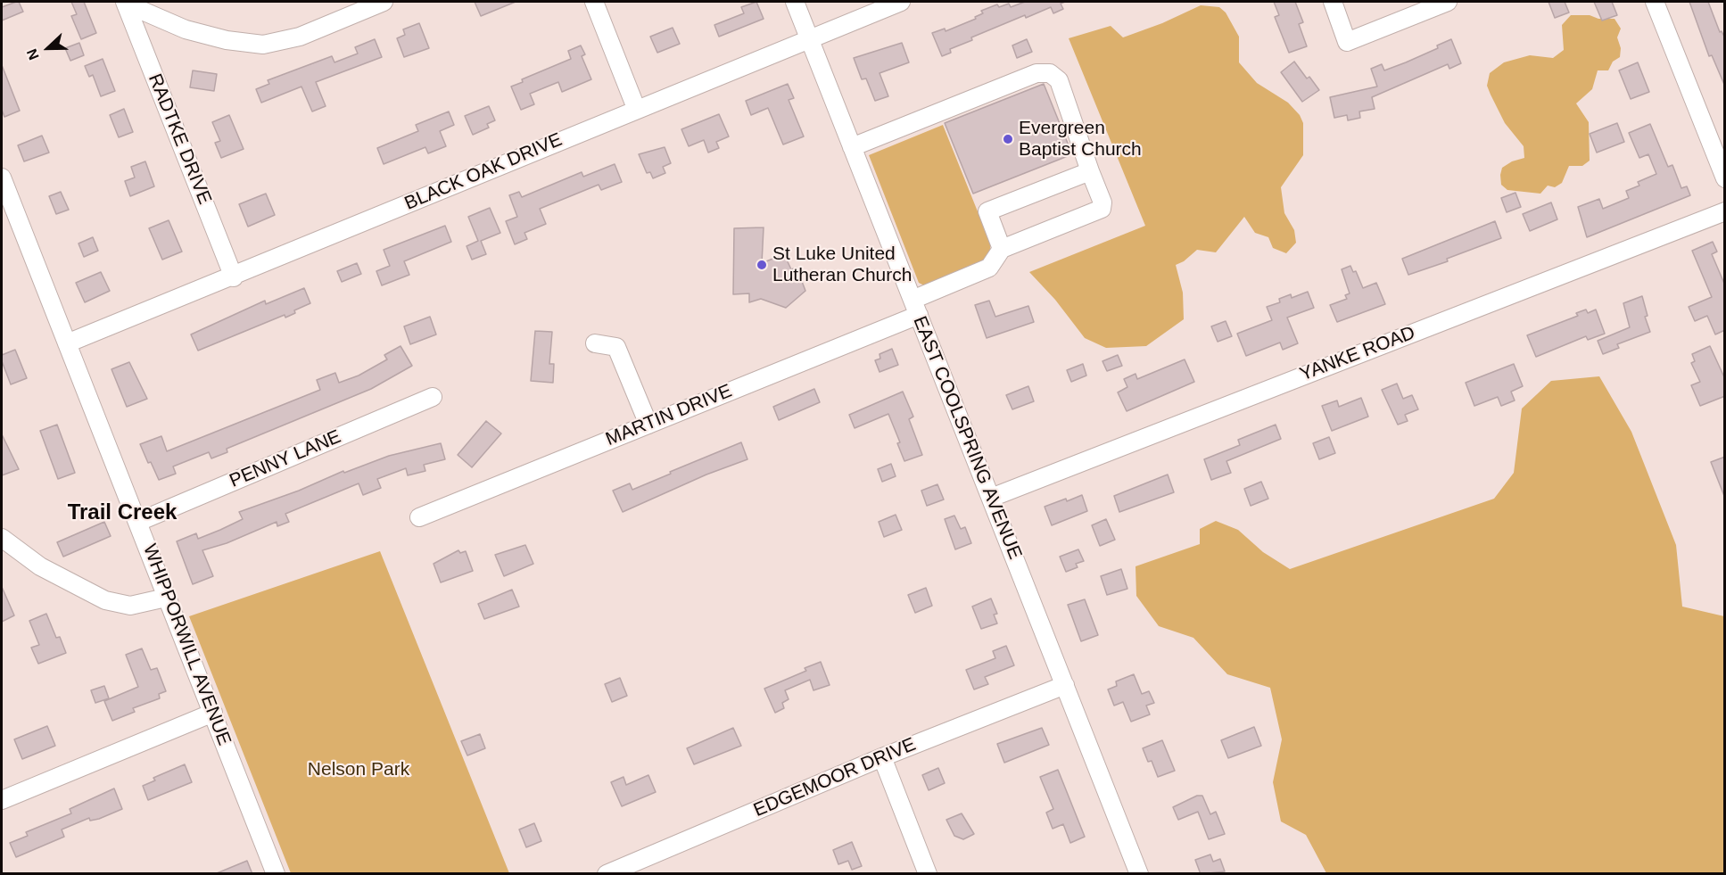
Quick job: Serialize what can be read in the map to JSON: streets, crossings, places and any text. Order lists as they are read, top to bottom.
{
  "streets": {
    "street": [
      "RADTKE DRIVE",
      "BLACK OAK DRIVE",
      "YANKE ROAD",
      "MARTIN DRIVE",
      "EAST COOLSPRING AVENUE",
      "PENNY LANE",
      "WHIPPORWILL AVENUE",
      "EDGEMOOR DRIVE"
    ]
  },
  "crossings": [
    ["RADTKE DRIVE", "BLACK OAK DRIVE"],
    ["BLACK OAK DRIVE", "EAST COOLSPRING AVENUE"],
    ["BLACK OAK DRIVE", "WHIPPORWILL AVENUE"],
    ["YANKE ROAD", "EAST COOLSPRING AVENUE"],
    ["MARTIN DRIVE", "EAST COOLSPRING AVENUE"],
    ["EAST COOLSPRING AVENUE", "EDGEMOOR DRIVE"],
    ["PENNY LANE", "WHIPPORWILL AVENUE"]
  ],
  "districts": ["Trail Creek"],
  "parks": ["Nelson Park"],
  "places": ["Evergreen Baptist Church", "St Luke United Lutheran Church"],
  "north": "left"
}
